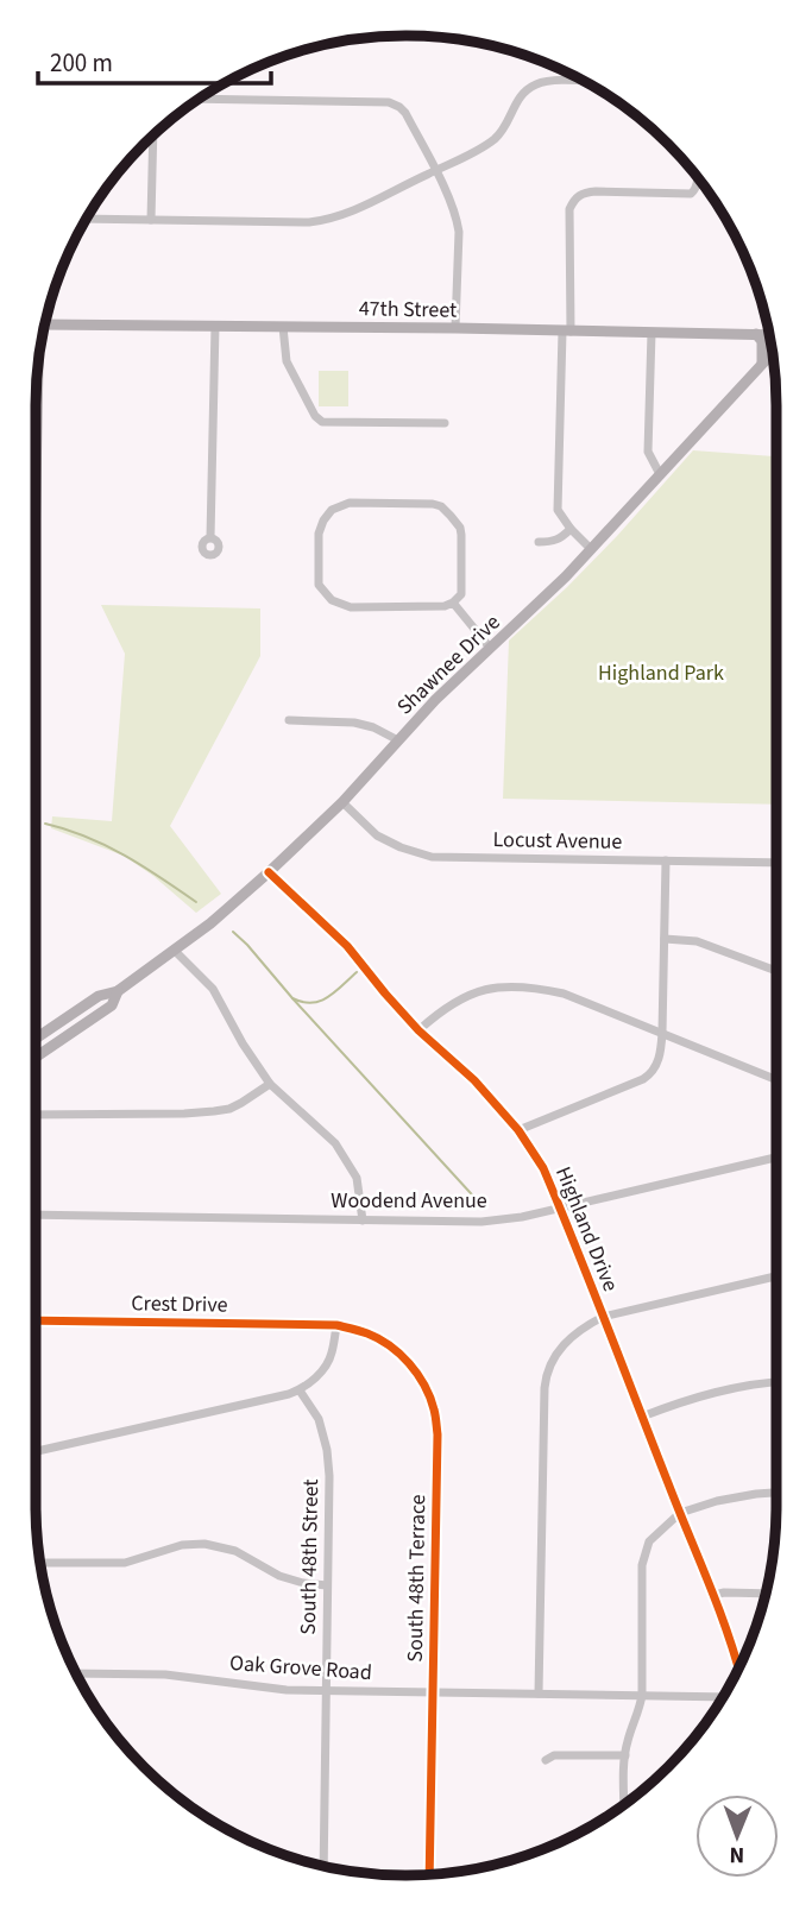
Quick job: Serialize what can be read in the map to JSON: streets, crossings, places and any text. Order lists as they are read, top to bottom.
{
  "streets": {
    "main road": ["47th Street", "Shawnee Drive"],
    "street": [
      "Locust Avenue",
      "Woodend Avenue",
      "Highland Drive",
      "Crest Drive",
      "South 48th Street",
      "South 48th Terrace",
      "Oak Grove Road"
    ]
  },
  "crossings": [
    ["Shawnee Drive", "Locust Avenue"],
    ["Shawnee Drive", "Highland Drive"],
    ["Woodend Avenue", "Highland Drive"],
    ["Crest Drive", "South 48th Terrace"],
    ["South 48th Street", "Oak Grove Road"],
    ["South 48th Terrace", "Oak Grove Road"]
  ],
  "parks": ["Highland Park"],
  "scale_bar": "200 m",
  "north": "bottom"
}
